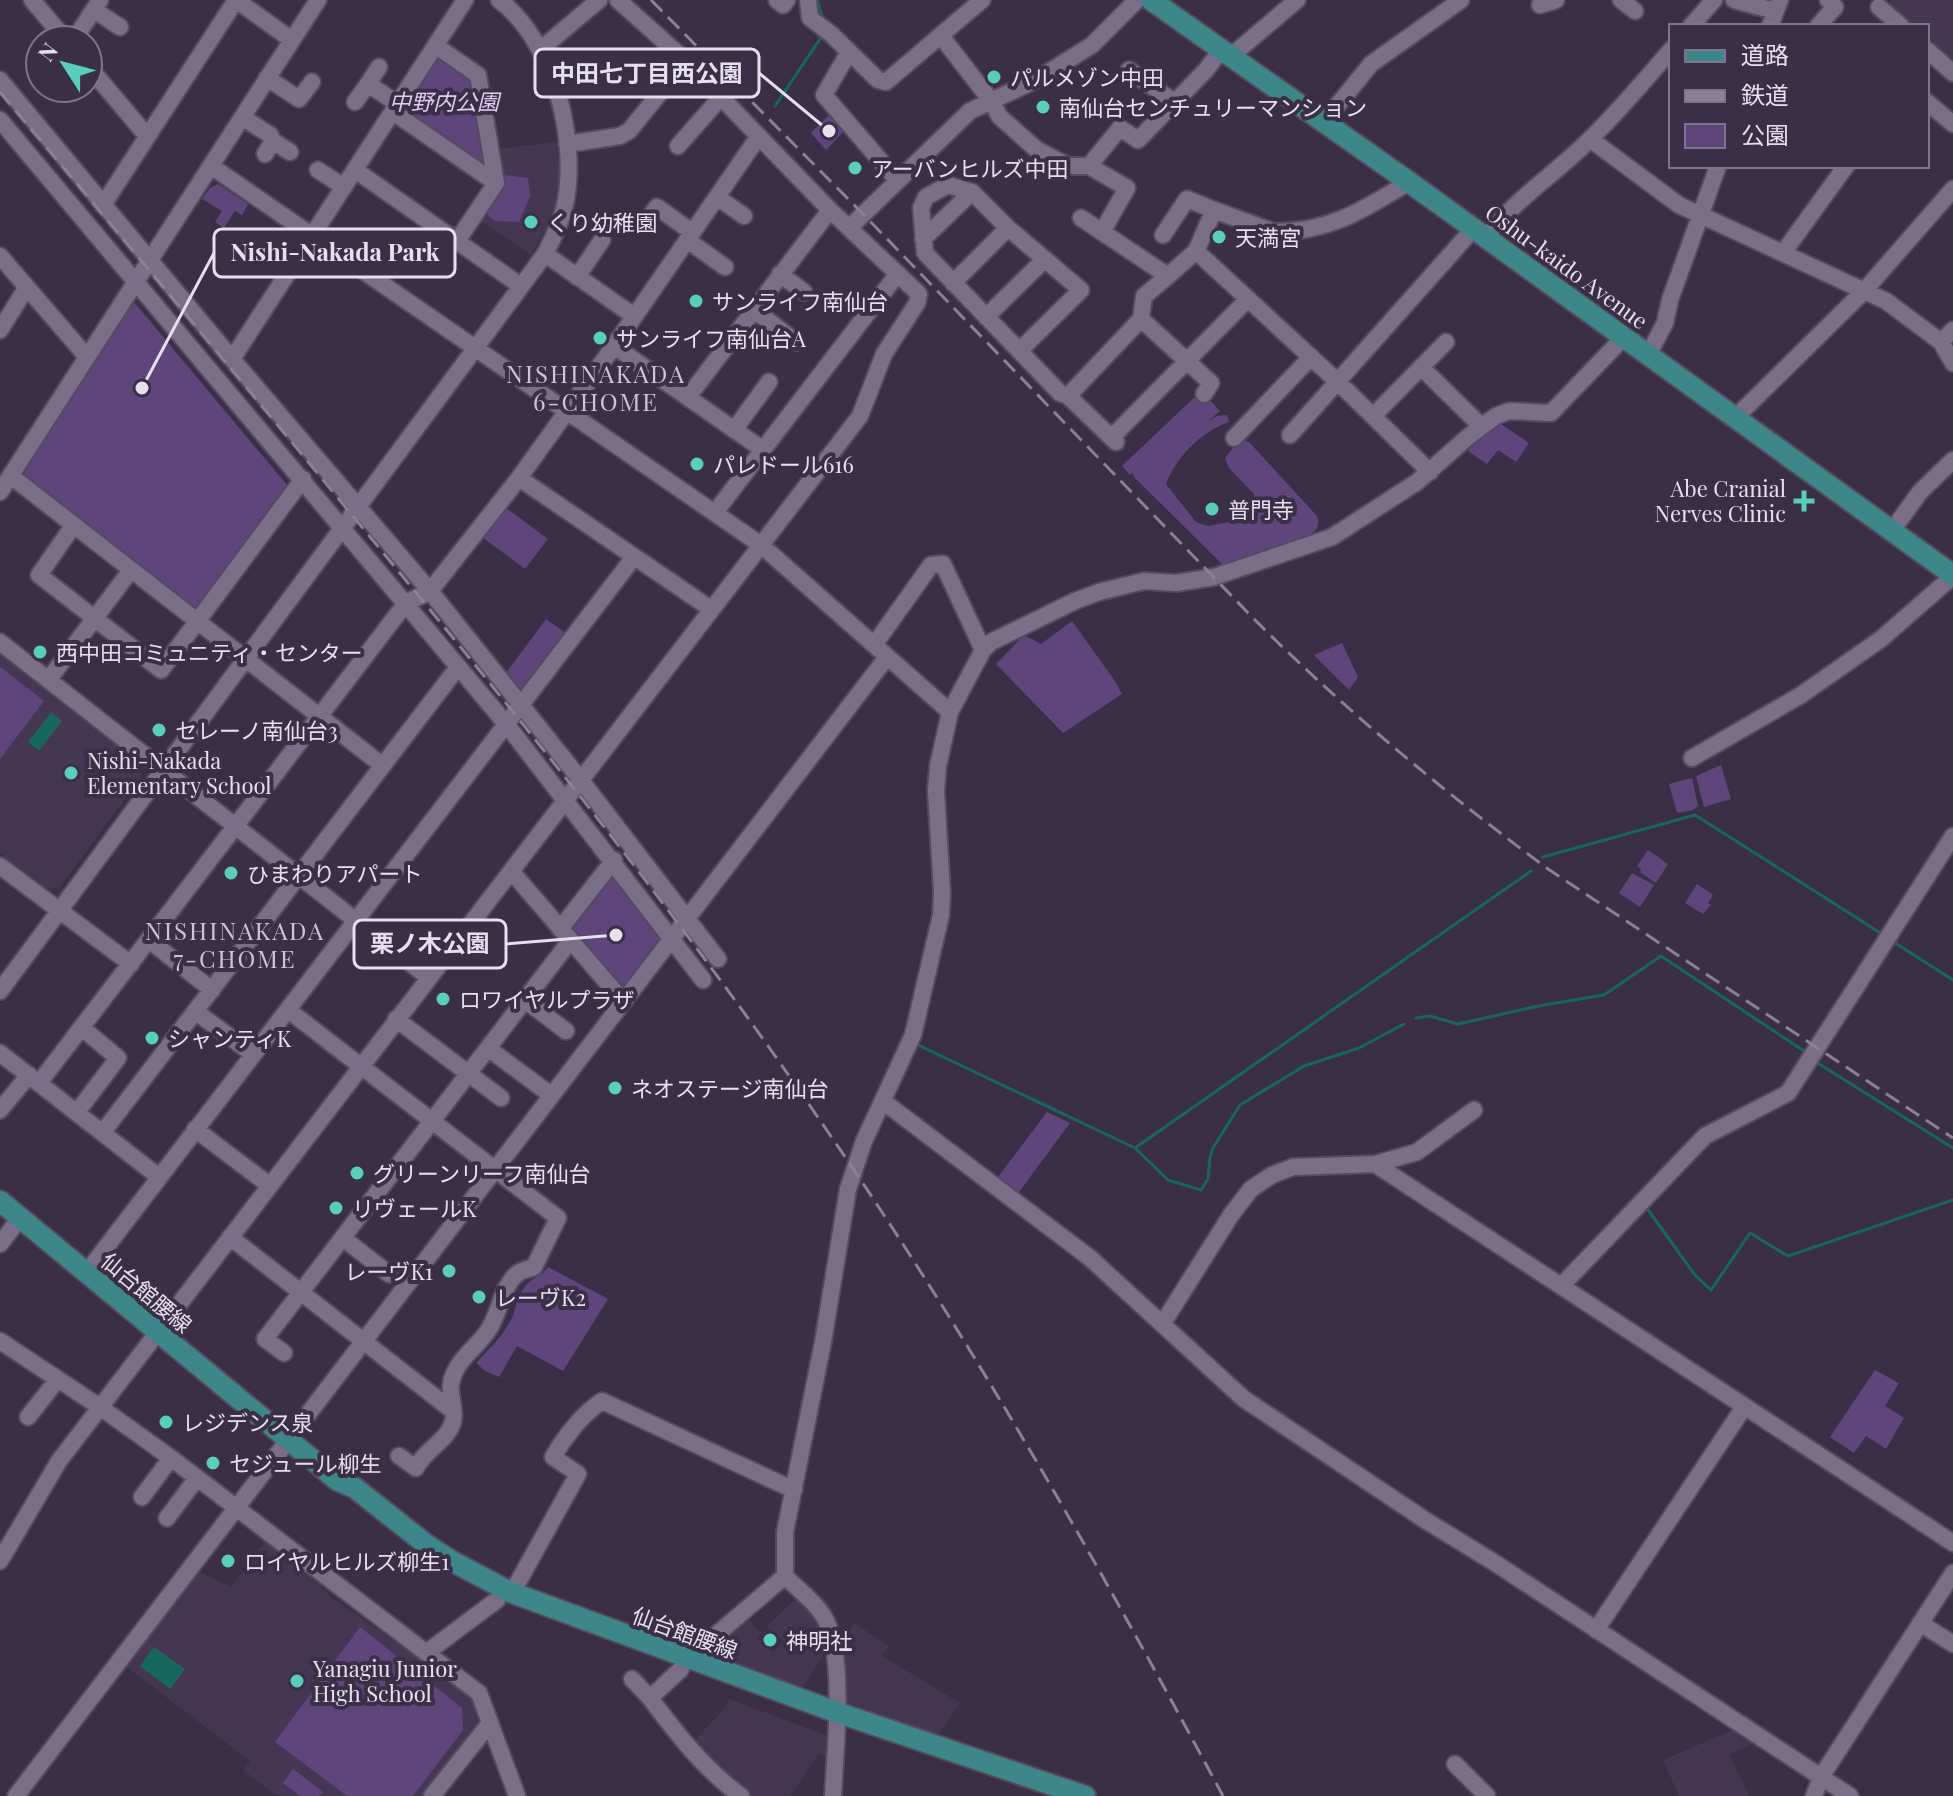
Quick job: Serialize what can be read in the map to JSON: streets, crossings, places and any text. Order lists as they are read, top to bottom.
{
  "streets": {
    "main road": ["Oshu-kaido Avenue", "仙台館腰線"]
  },
  "districts": ["NISHINAKADA 6-CHOME", "NISHINAKADA 7-CHOME"],
  "parks": ["中野内公園"],
  "places": {
    "other": [
      "パルメゾン中田",
      "南仙台センチュリーマンション",
      "中田七丁目西公園",
      "アーバンヒルズ中田",
      "くり幼稚園",
      "天満宮",
      "サンライフ南仙台",
      "サンライフ南仙台A",
      "Nishi-Nakada Park",
      "パレドール616",
      "普門寺",
      "西中田コミュニティ・センター",
      "セレーノ南仙台3",
      "Nishi-Nakada Elementary School",
      "ひまわりアパート",
      "栗ノ木公園",
      "ロワイヤルプラザ",
      "シャンティK",
      "ネオステージ南仙台",
      "グリーンリーフ南仙台",
      "リヴェールK",
      "レーヴK1",
      "レーヴK2",
      "レジデンス泉",
      "セジュール柳生",
      "ロイヤルヒルズ柳生1",
      "神明社",
      "Yanagiu Junior High School"
    ],
    "health": ["Abe Cranial Nerves Clinic"]
  },
  "legend": ["道路", "鉄道", "公園"],
  "north": "top left"
}
